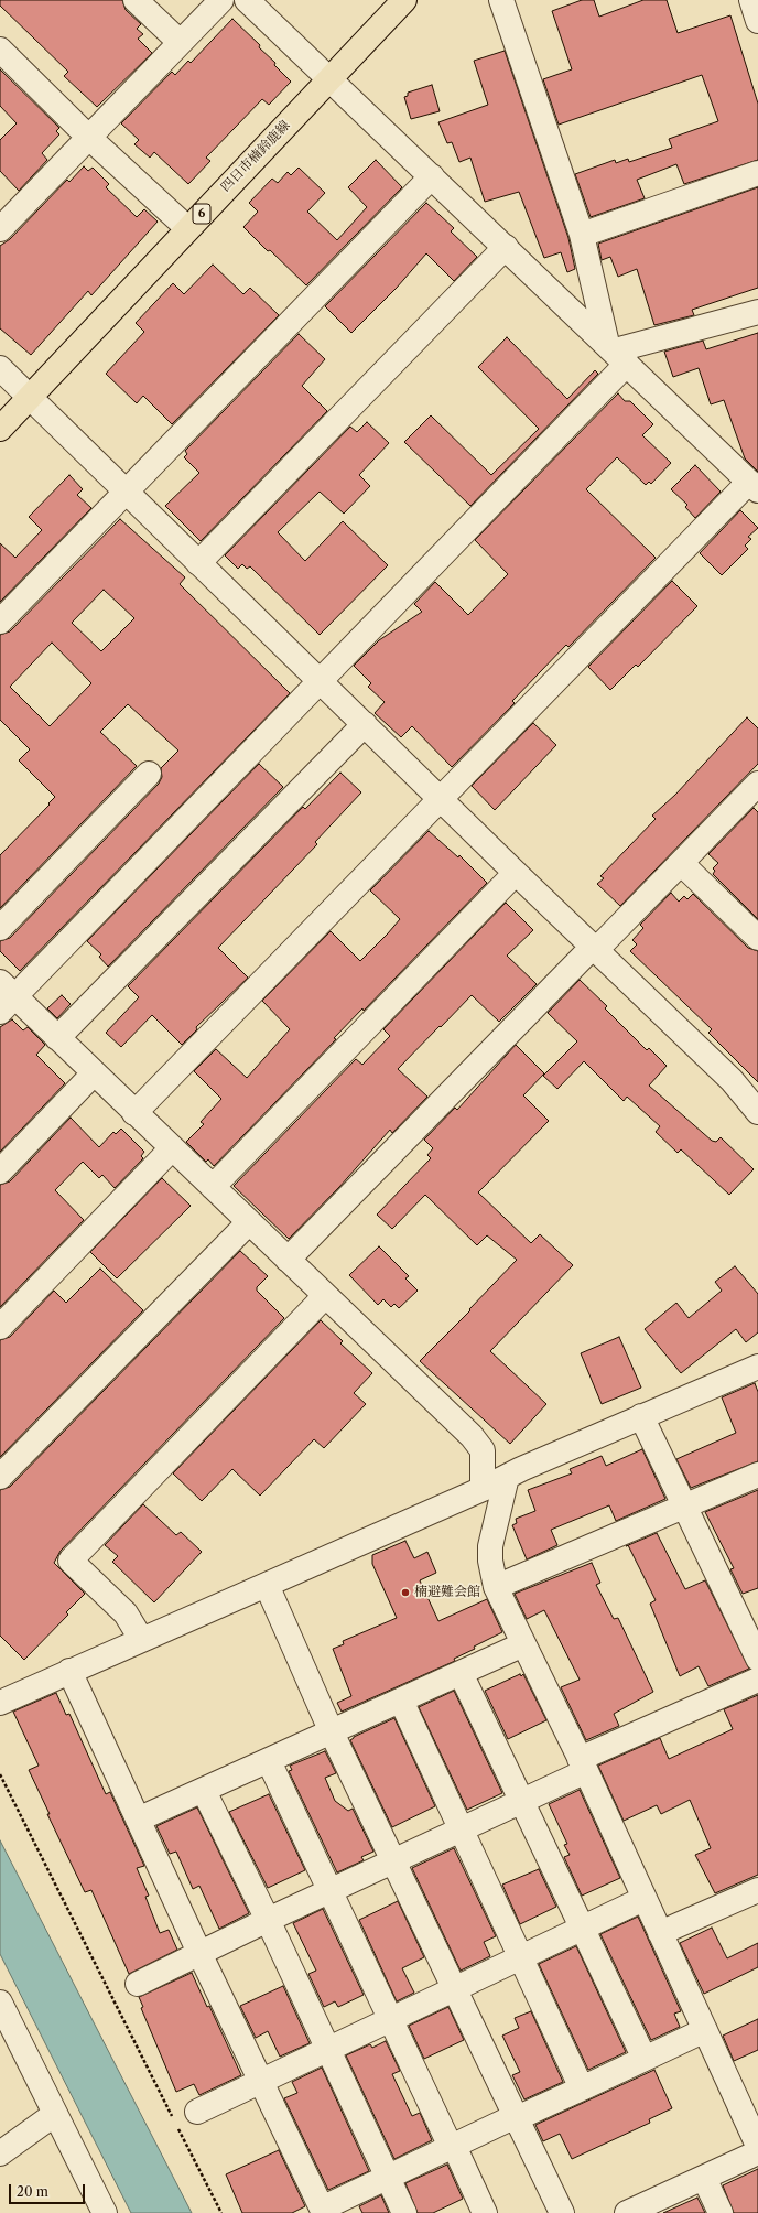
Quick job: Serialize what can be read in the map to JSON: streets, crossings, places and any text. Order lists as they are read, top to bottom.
{
  "streets": {
    "main road": ["四日市楠鈴鹿線", "6"]
  },
  "places": ["楠避難会館"],
  "scale_bar": "20 m"
}
